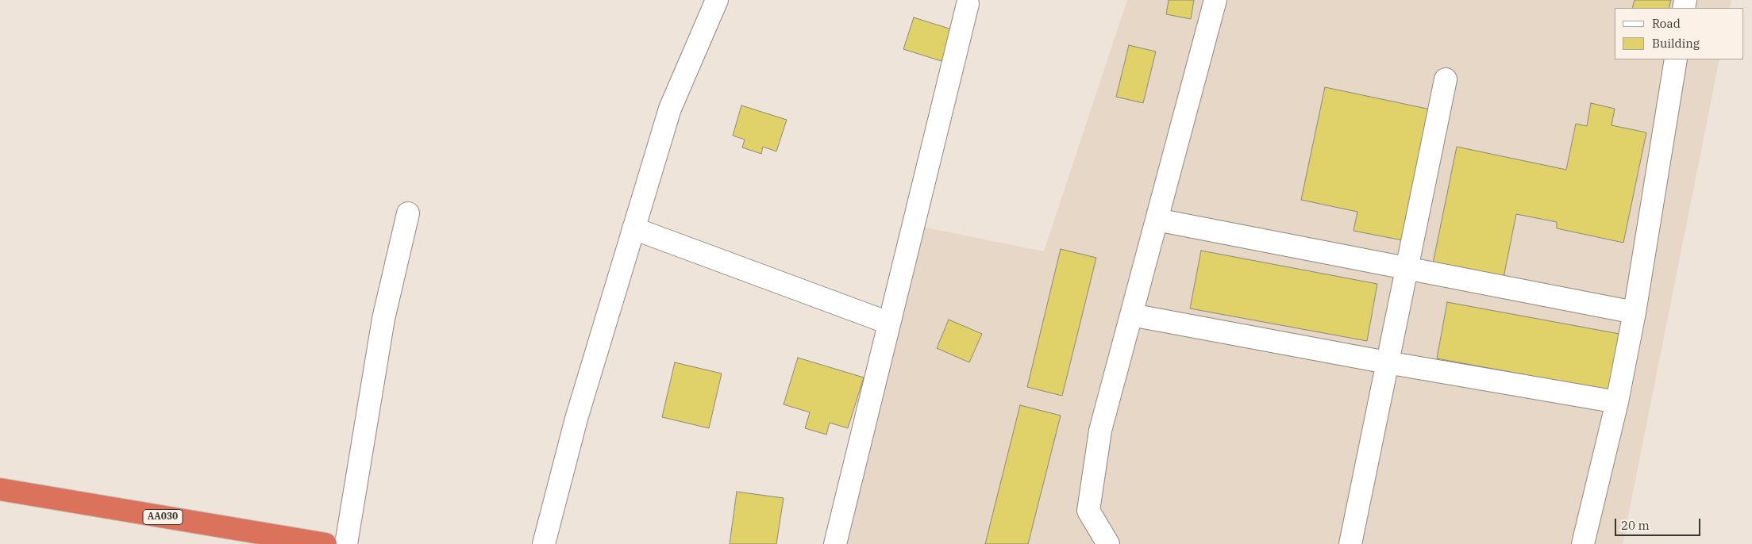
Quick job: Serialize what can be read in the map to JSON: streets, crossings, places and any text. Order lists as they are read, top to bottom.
{
  "streets": {
    "highway": ["AA030"]
  },
  "legend": ["Road", "Building"],
  "scale_bar": "20 m"
}
